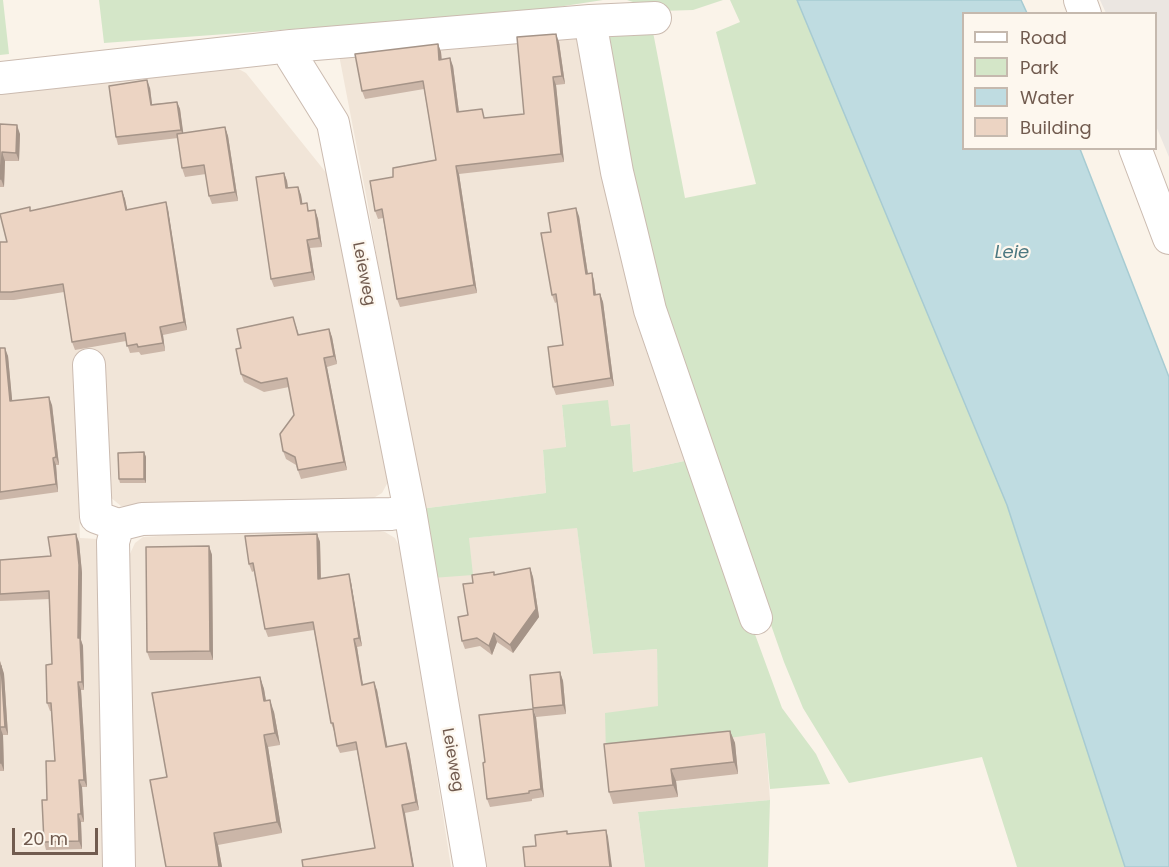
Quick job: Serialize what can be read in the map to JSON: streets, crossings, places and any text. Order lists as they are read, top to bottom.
{
  "streets": {
    "street": ["Leieweg"]
  },
  "water": ["Leie"],
  "legend": [
    "Road",
    "Park",
    "Water",
    "Building"
  ],
  "scale_bar": "20 m"
}
